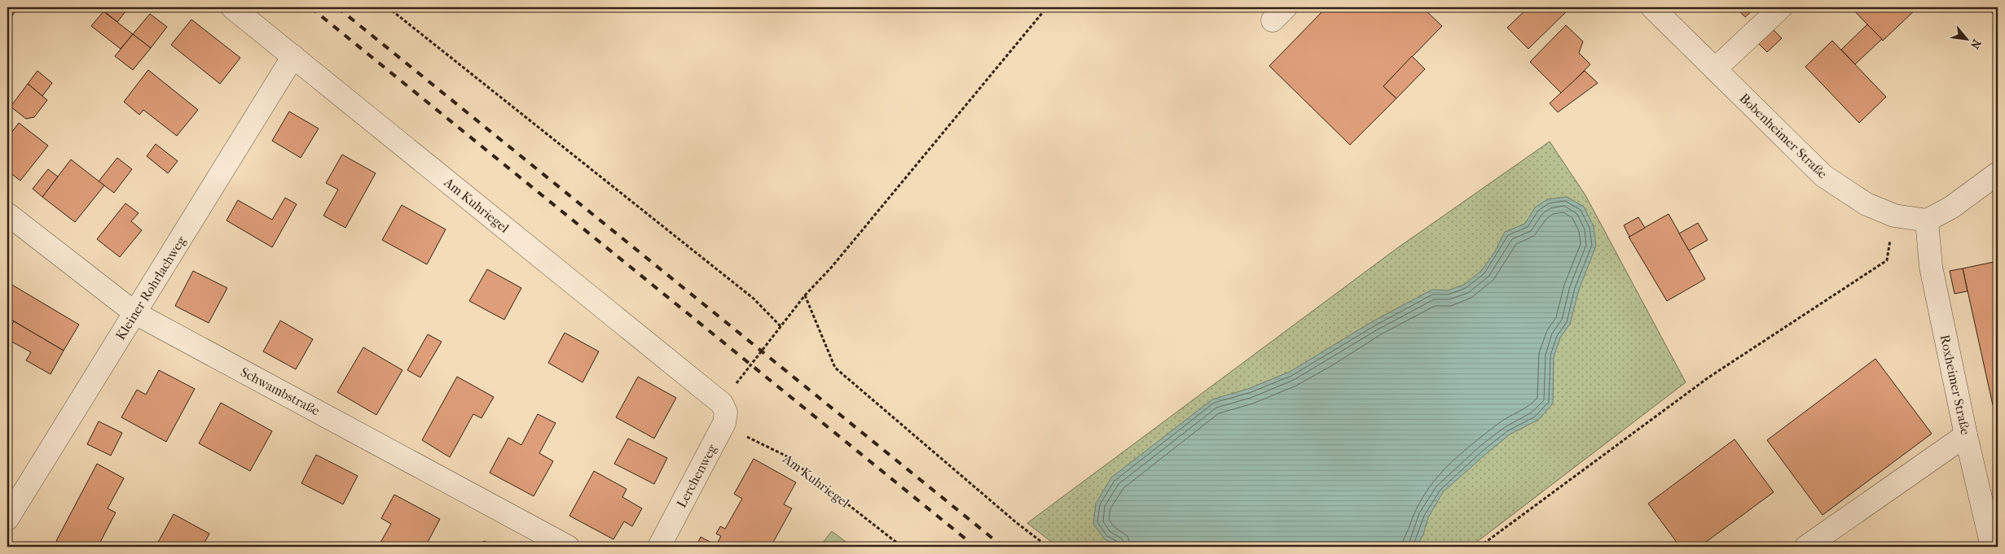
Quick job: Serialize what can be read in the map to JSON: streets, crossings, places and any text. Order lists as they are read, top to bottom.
{
  "streets": {
    "street": [
      "Bobenheimer Straße",
      "Am Kuhriegel",
      "Kleiner Rohrlachweg",
      "Roxheimer Straße",
      "Schwambstraße",
      "Lerchenweg"
    ]
  },
  "crossings": [
    ["Bobenheimer Straße", "Roxheimer Straße"],
    ["Am Kuhriegel", "Kleiner Rohrlachweg"],
    ["Am Kuhriegel", "Lerchenweg"],
    ["Kleiner Rohrlachweg", "Schwambstraße"]
  ],
  "north": "bottom right"
}
